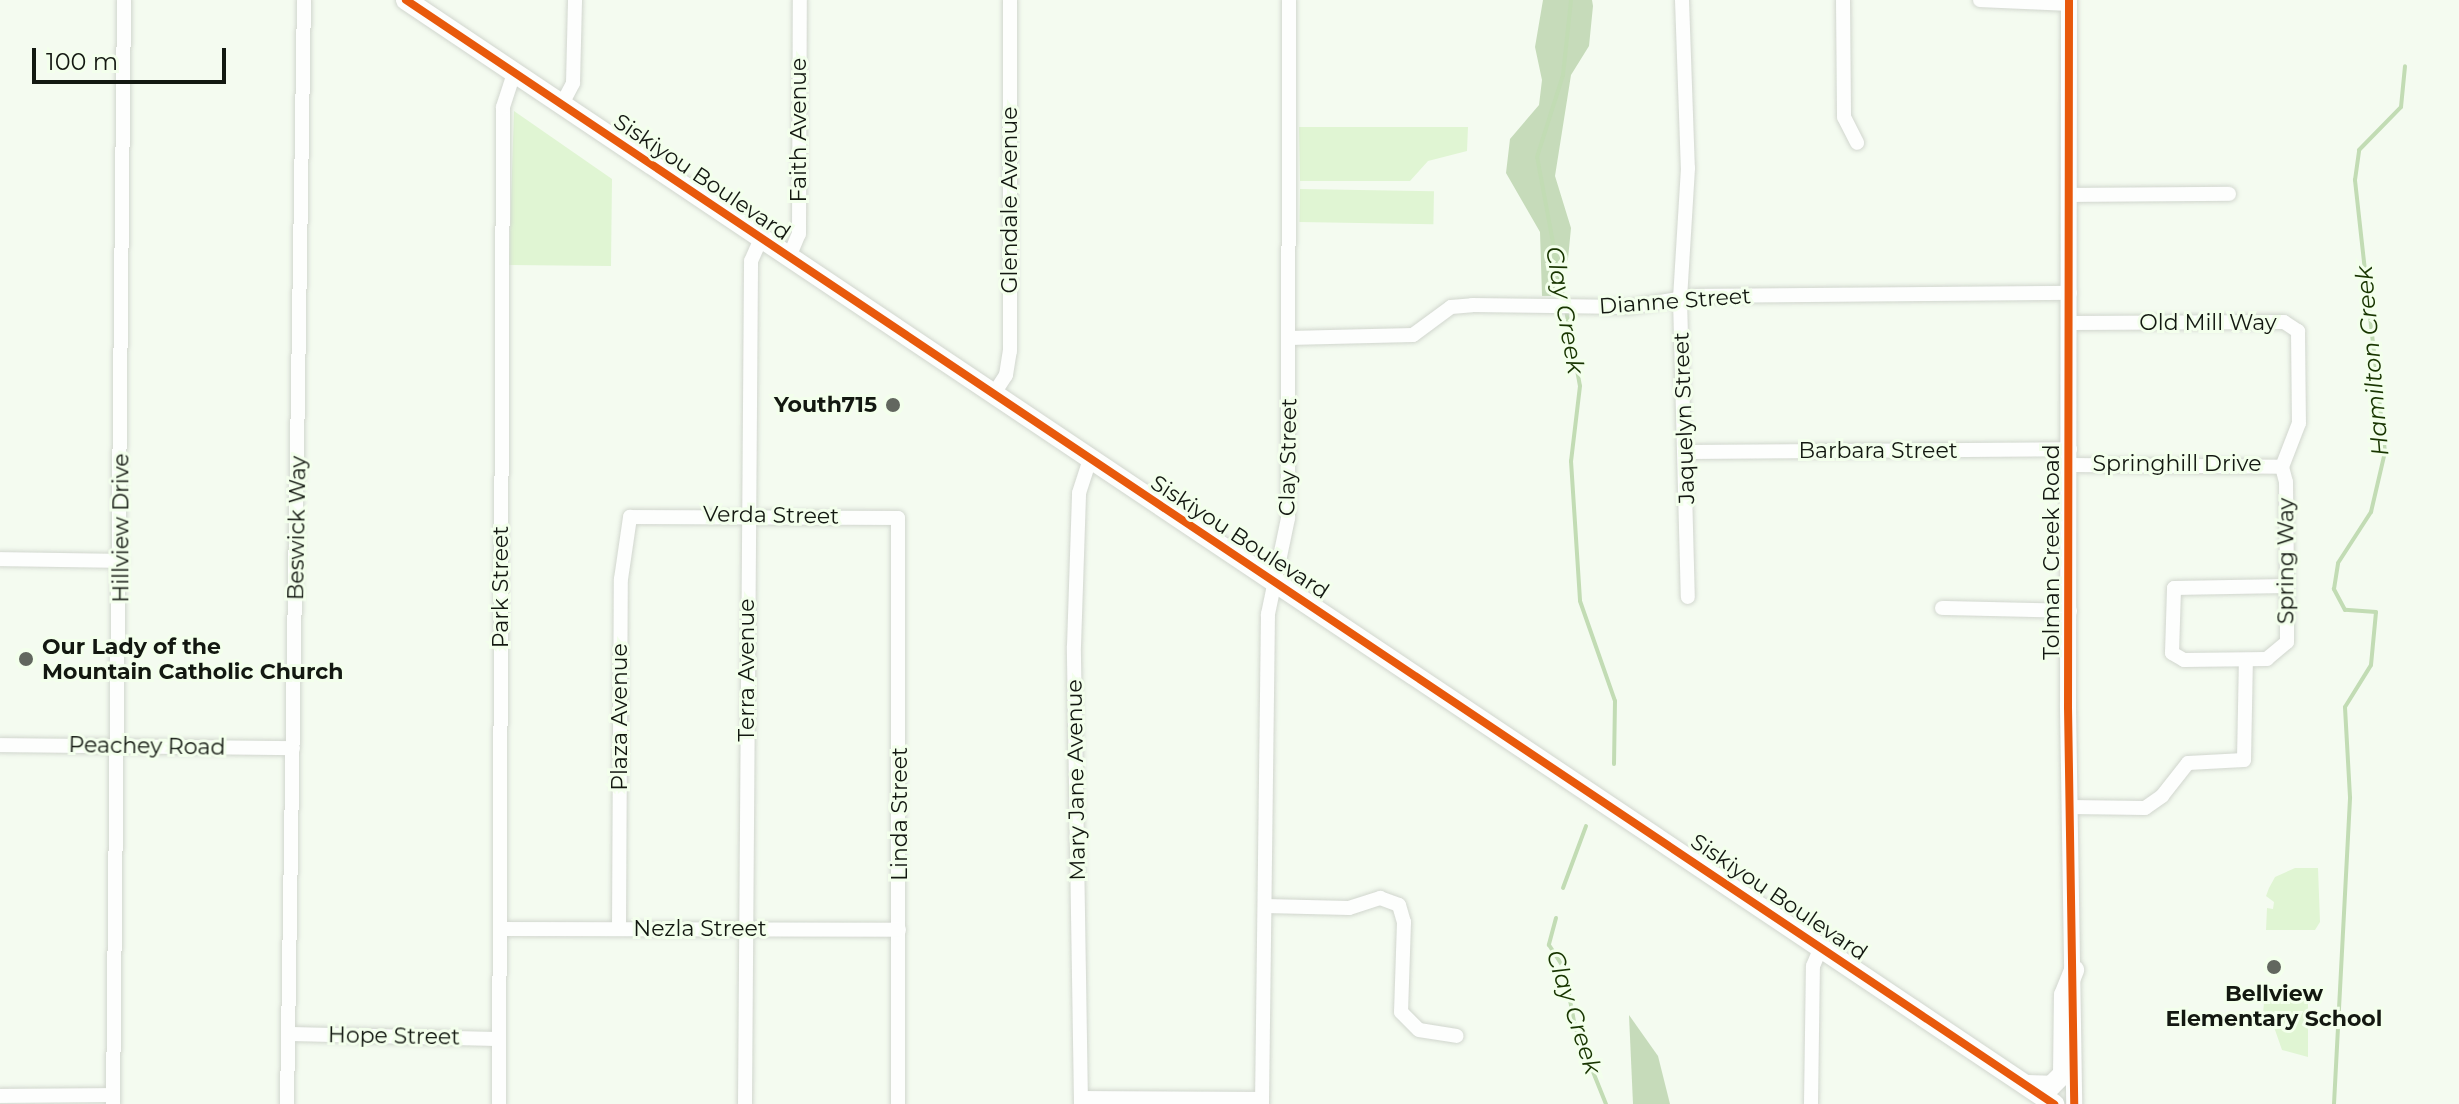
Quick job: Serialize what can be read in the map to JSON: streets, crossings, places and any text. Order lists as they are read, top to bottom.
{
  "streets": {
    "main road": ["Siskiyou Boulevard"],
    "street": [
      "Faith Avenue",
      "Glendale Avenue",
      "Dianne Street",
      "Old Mill Way",
      "Jaquelyn Street",
      "Barbara Street",
      "Clay Street",
      "Springhill Drive",
      "Verda Street",
      "Hillview Drive",
      "Beswick Way",
      "Tolman Creek Road",
      "Spring Way",
      "Park Street",
      "Terra Avenue",
      "Plaza Avenue",
      "Peachey Road",
      "Mary Jane Avenue",
      "Linda Street",
      "Nezla Street",
      "Hope Street"
    ]
  },
  "crossings": [
    ["Faith Avenue", "Siskiyou Boulevard"],
    ["Siskiyou Boulevard", "Glendale Avenue"],
    ["Siskiyou Boulevard", "Clay Street"],
    ["Siskiyou Boulevard", "Park Street"],
    ["Siskiyou Boulevard", "Terra Avenue"],
    ["Siskiyou Boulevard", "Mary Jane Avenue"],
    ["Dianne Street", "Jaquelyn Street"],
    ["Dianne Street", "Clay Street"],
    ["Dianne Street", "Tolman Creek Road"],
    ["Old Mill Way", "Springhill Drive"],
    ["Old Mill Way", "Tolman Creek Road"],
    ["Old Mill Way", "Spring Way"],
    ["Jaquelyn Street", "Barbara Street"],
    ["Barbara Street", "Springhill Drive"],
    ["Barbara Street", "Tolman Creek Road"],
    ["Springhill Drive", "Tolman Creek Road"],
    ["Springhill Drive", "Spring Way"],
    ["Verda Street", "Terra Avenue"],
    ["Verda Street", "Plaza Avenue"],
    ["Verda Street", "Linda Street"],
    ["Hillview Drive", "Peachey Road"],
    ["Beswick Way", "Peachey Road"],
    ["Beswick Way", "Hope Street"],
    ["Park Street", "Nezla Street"],
    ["Park Street", "Hope Street"],
    ["Terra Avenue", "Nezla Street"],
    ["Plaza Avenue", "Nezla Street"],
    ["Linda Street", "Nezla Street"]
  ],
  "water": ["Clay Creek", "Hamilton Creek"],
  "places": ["Youth715", "Our Lady of the Mountain Catholic Church", "Bellview Elementary School"],
  "scale_bar": "100 m"
}
